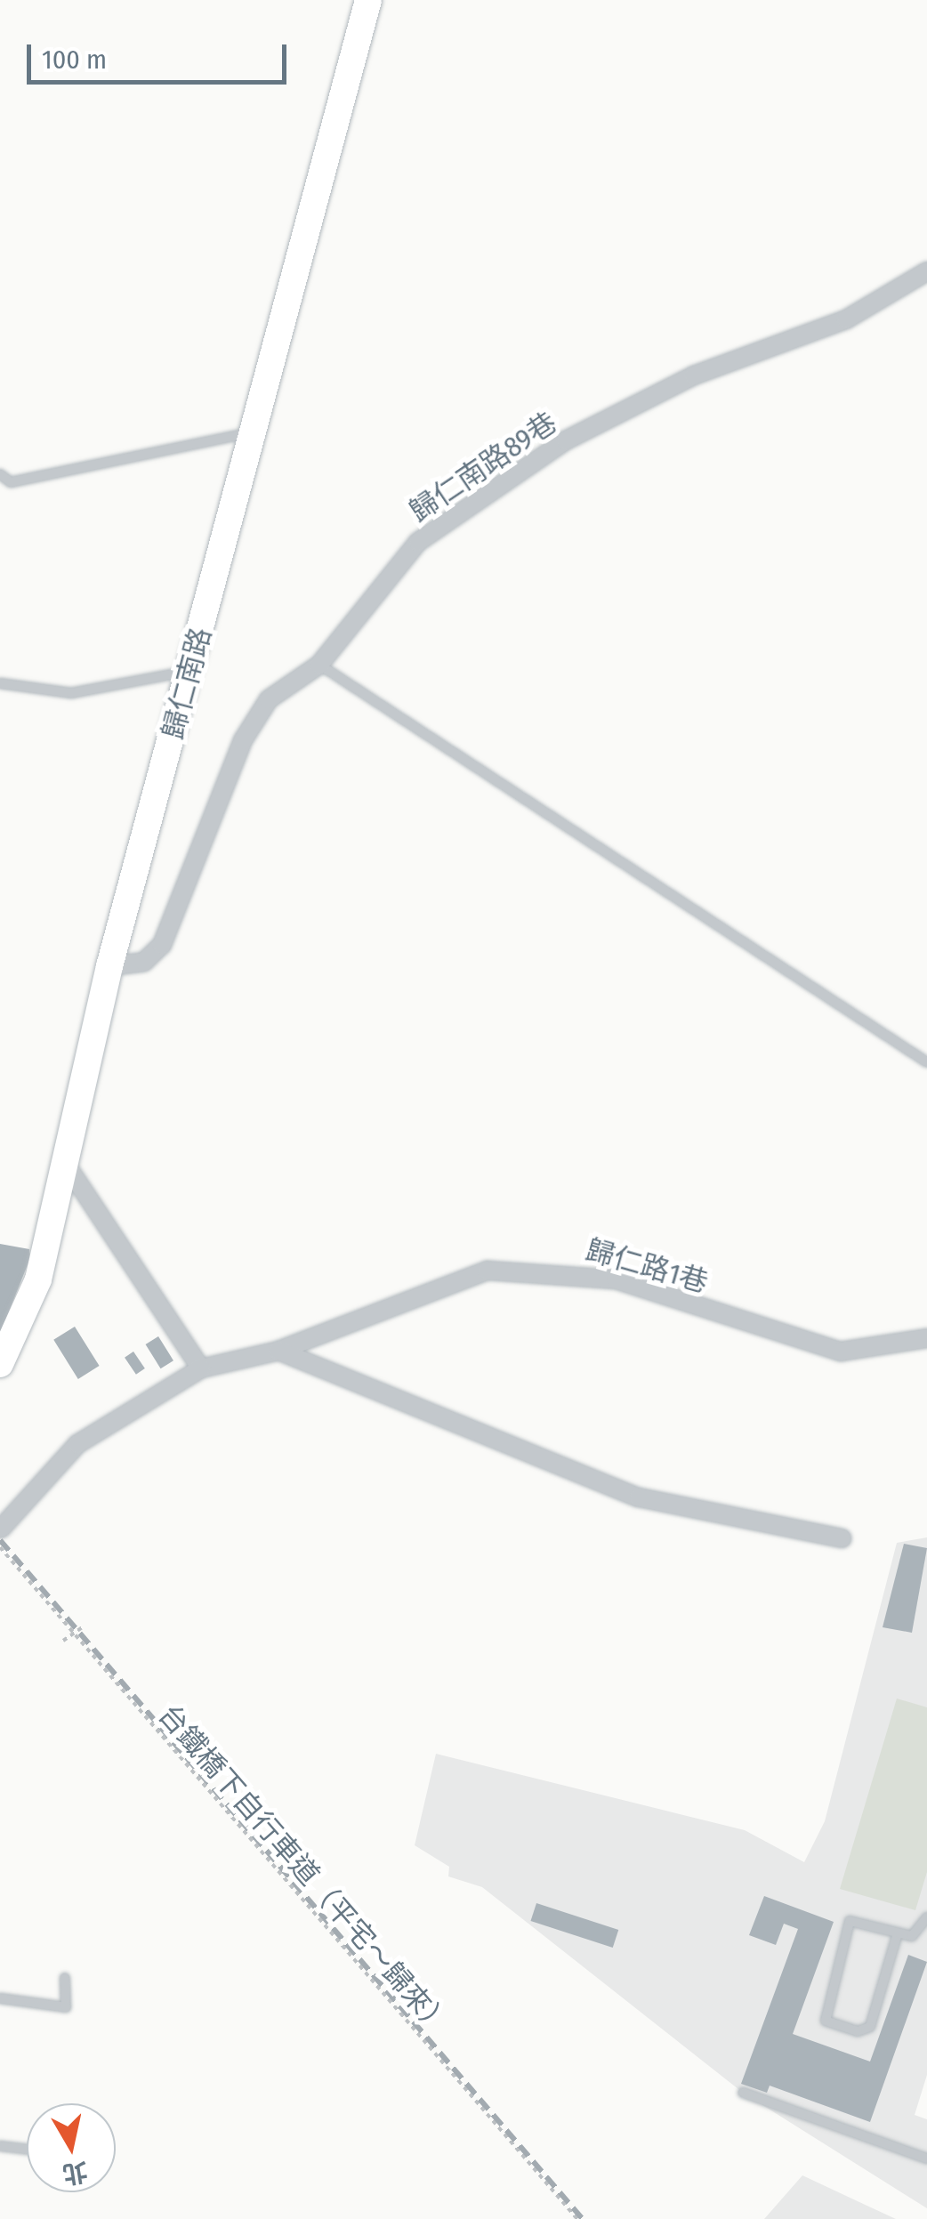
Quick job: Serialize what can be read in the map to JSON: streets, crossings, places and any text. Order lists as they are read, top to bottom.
{
  "streets": {
    "street": ["歸仁南路89巷", "歸仁南路", "歸仁路1巷"],
    "path": ["台鐵橋下自行車道（平宅～歸來）"]
  },
  "crossings": [
    ["歸仁南路89巷", "歸仁南路"],
    ["歸仁路1巷", "台鐵橋下自行車道（平宅～歸來）"]
  ],
  "scale_bar": "100 m",
  "north": "bottom"
}
